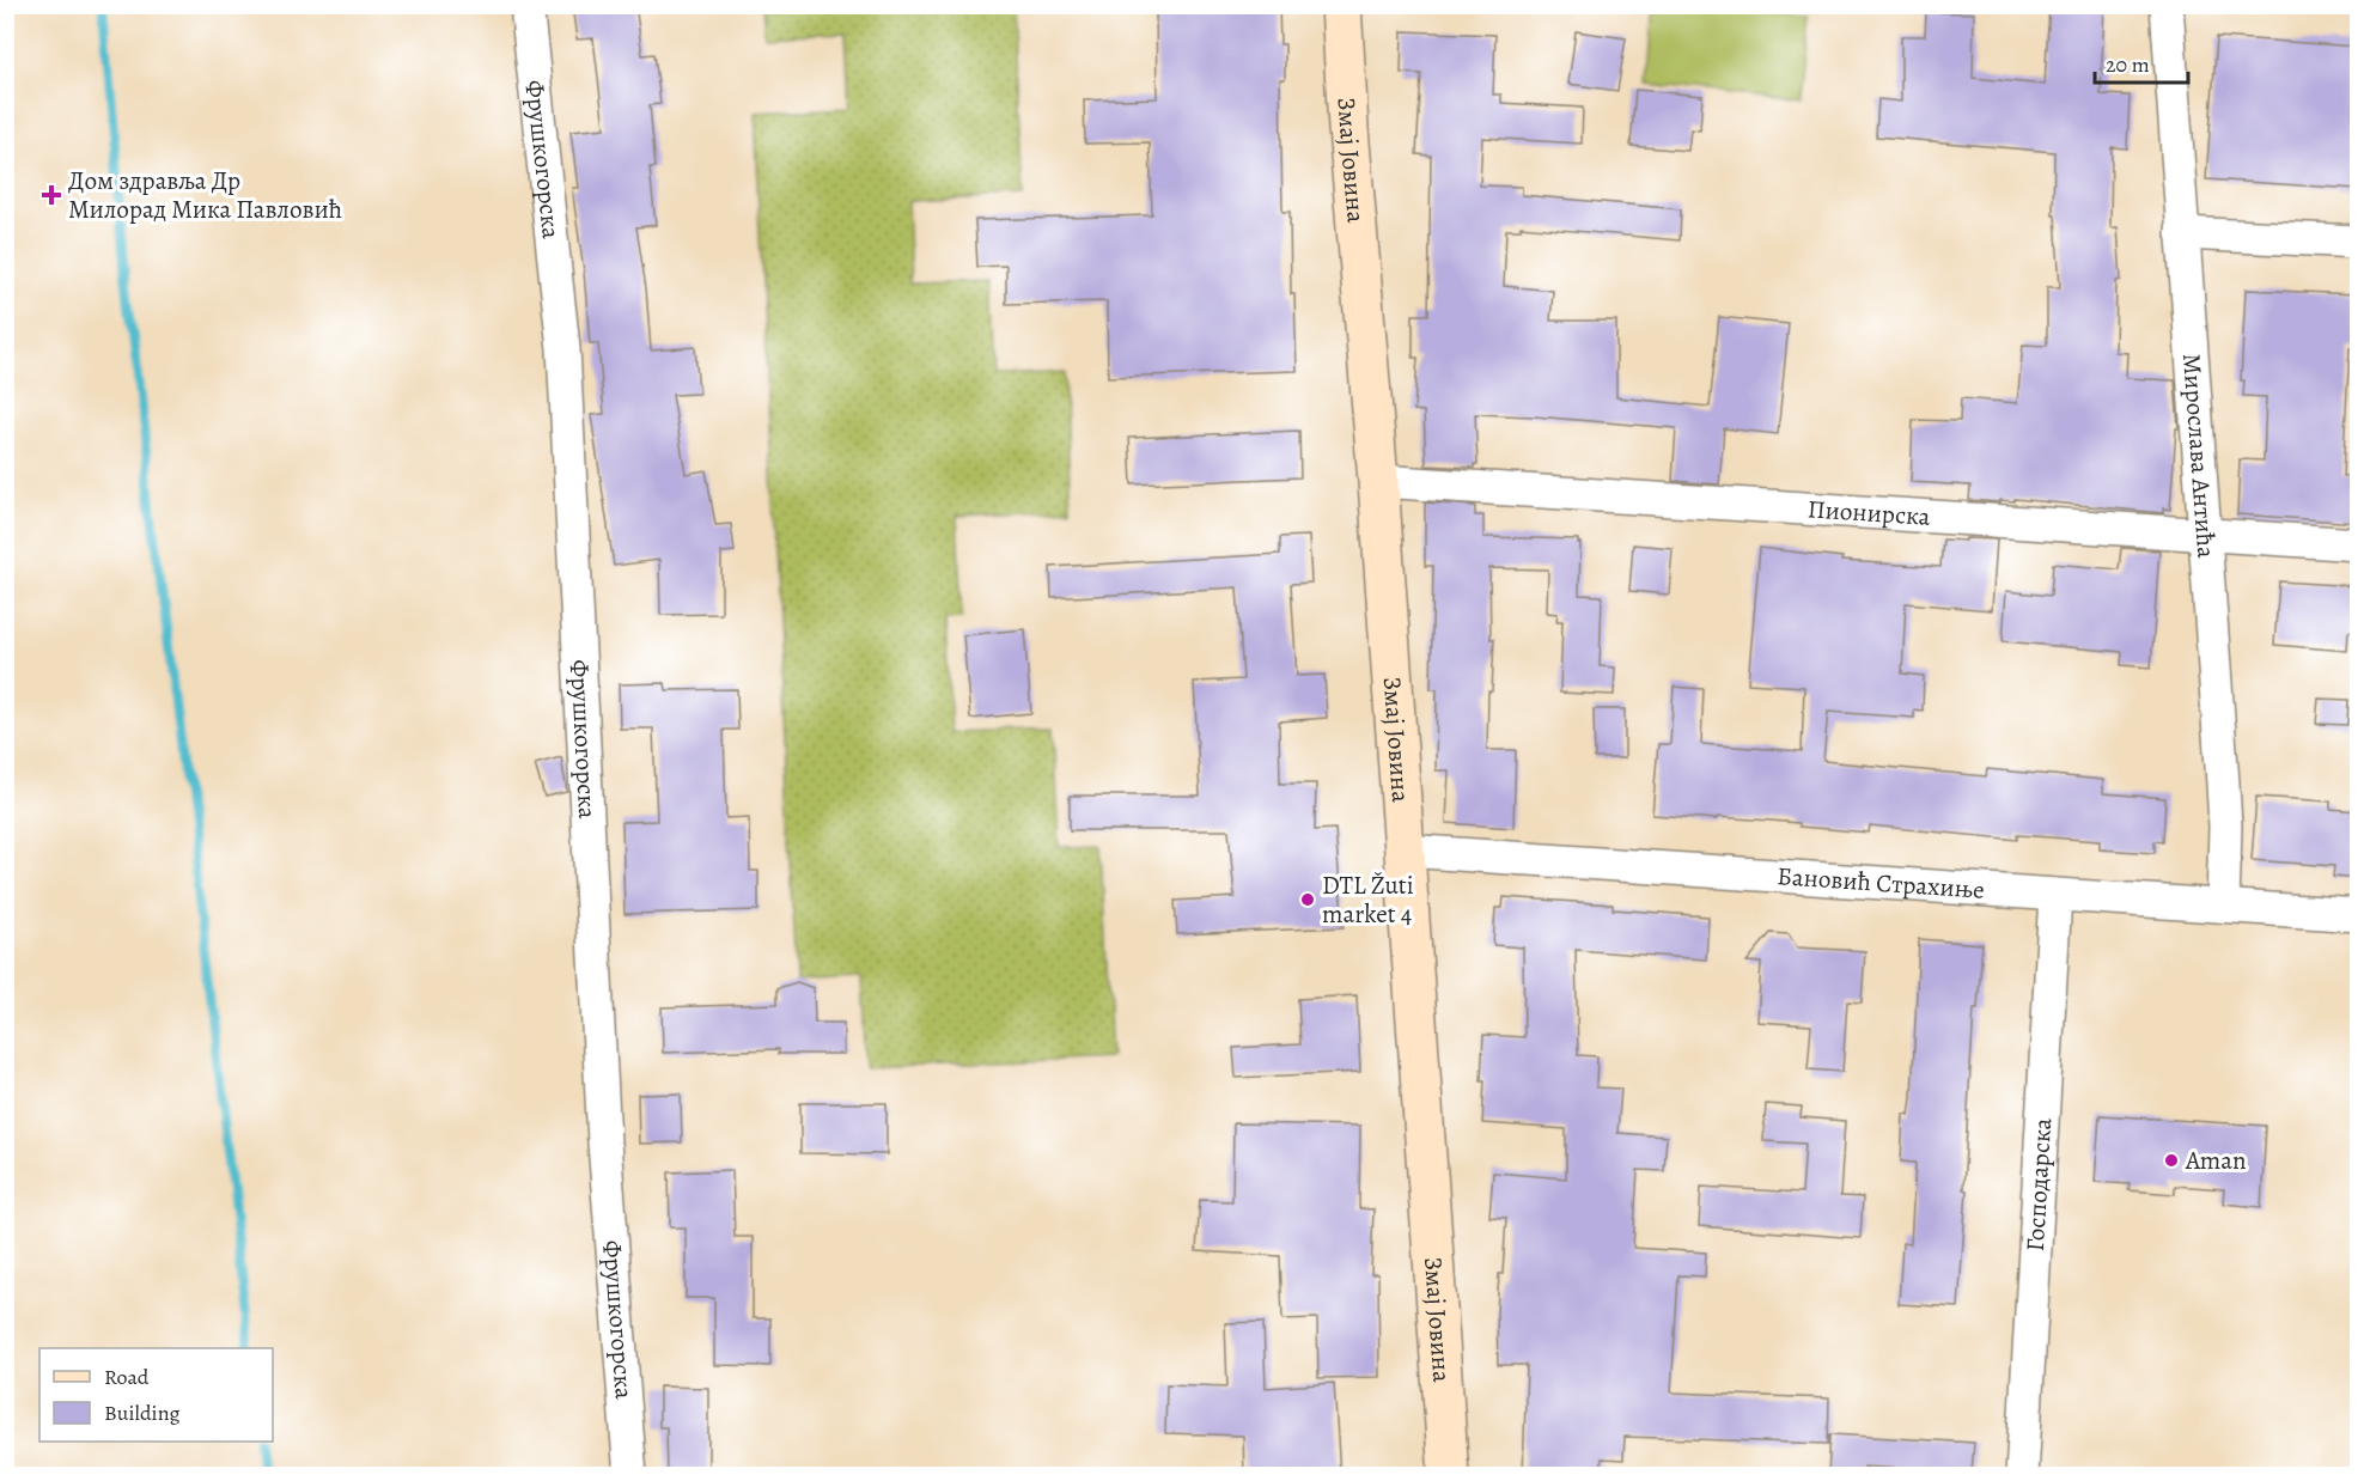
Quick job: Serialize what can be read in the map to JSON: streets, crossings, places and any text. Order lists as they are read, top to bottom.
{
  "streets": {
    "street": [
      "Фрушкогорска",
      "Змај Јовина",
      "Мирослава Антића",
      "Пионирска",
      "Бановић Страхиње",
      "Господарска"
    ]
  },
  "crossings": [
    ["Змај Јовина", "Пионирска"],
    ["Змај Јовина", "Бановић Страхиње"],
    ["Мирослава Антића", "Пионирска"],
    ["Мирослава Антића", "Бановић Страхиње"],
    ["Бановић Страхиње", "Господарска"]
  ],
  "places": {
    "health": ["Дом здравља Др Милорад Мика Павловић"],
    "other": ["DTL Žuti market 4", "Aman"]
  },
  "legend": ["Road", "Building"],
  "scale_bar": "20 m"
}
